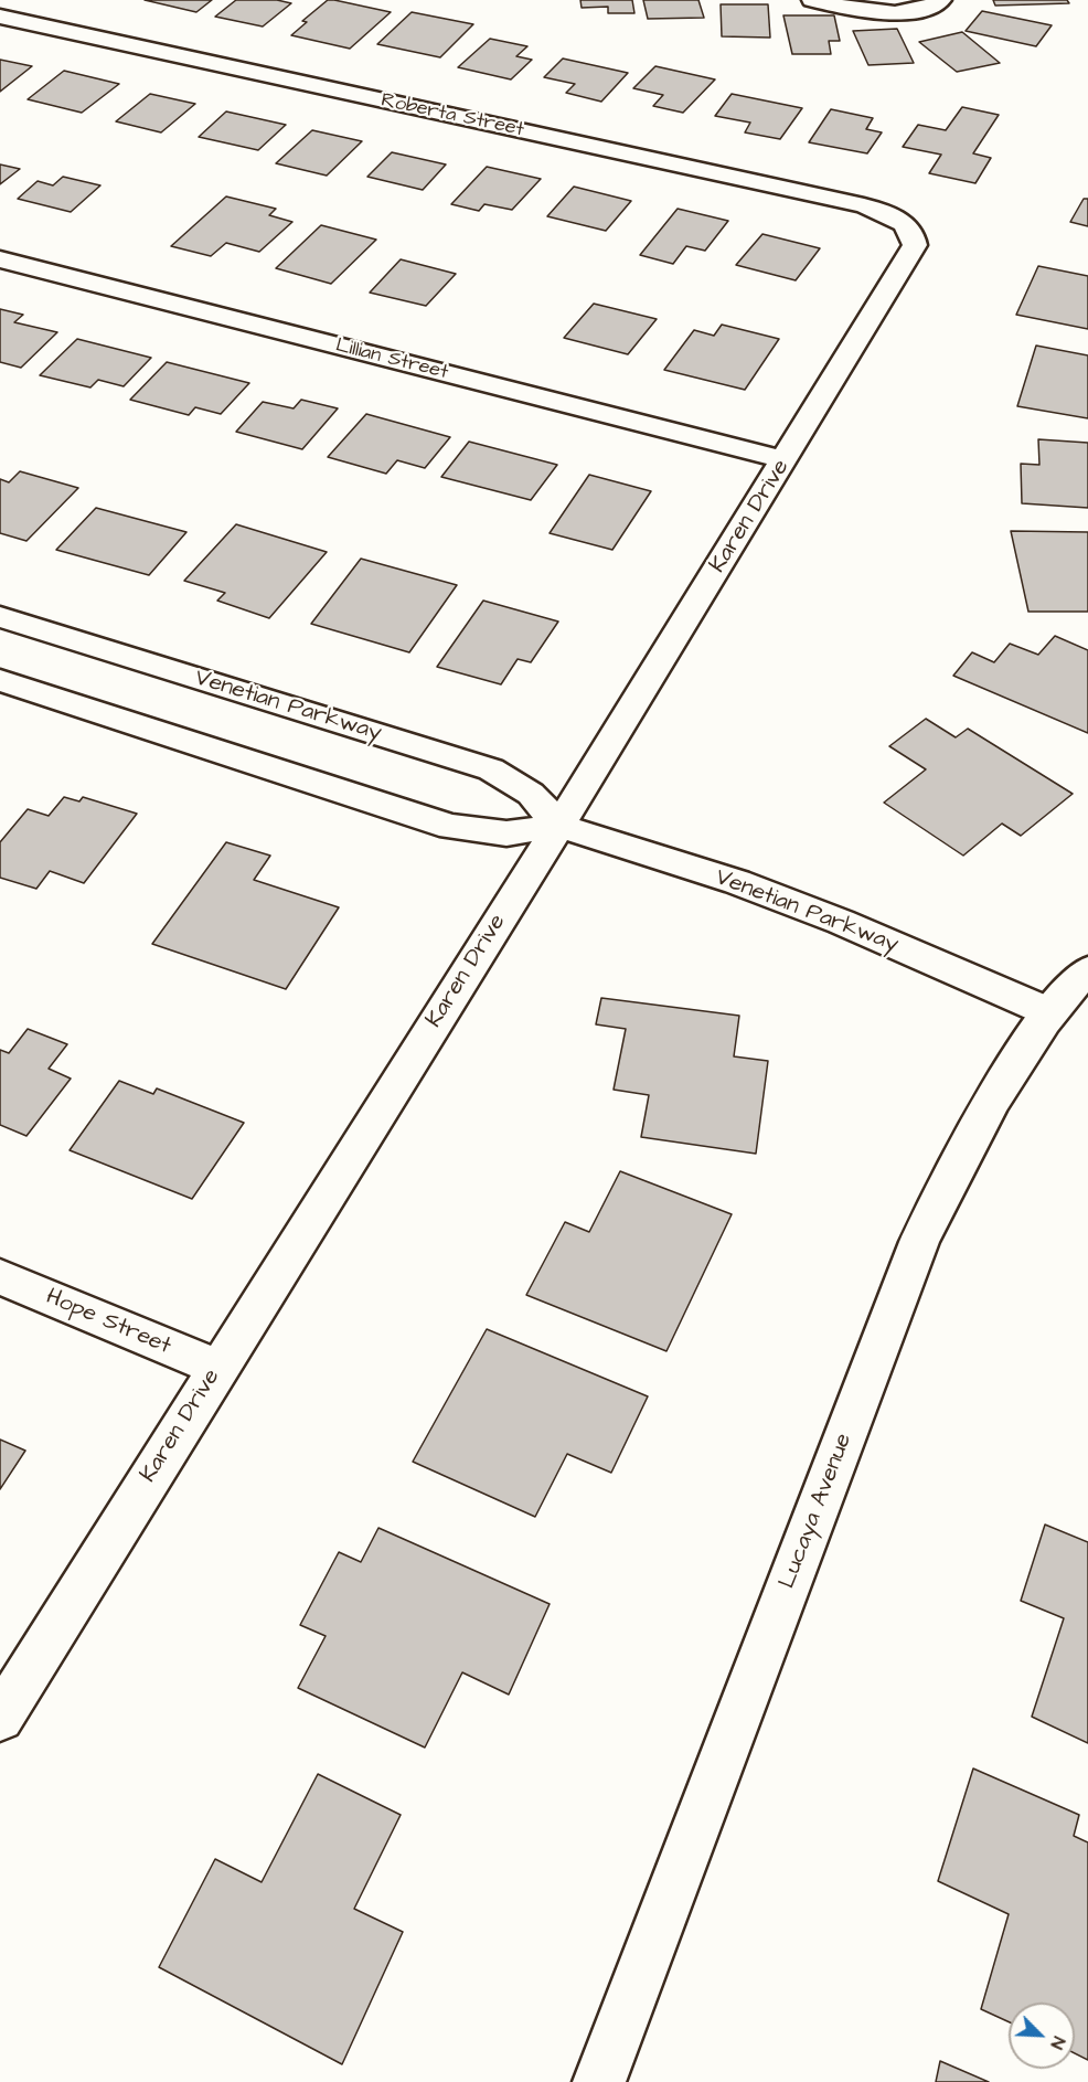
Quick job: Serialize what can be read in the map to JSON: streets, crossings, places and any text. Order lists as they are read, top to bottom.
{
  "streets": {
    "street": [
      "Roberta Street",
      "Lillian Street",
      "Karen Drive",
      "Venetian Parkway",
      "Hope Street",
      "Lucaya Avenue"
    ]
  },
  "crossings": [
    ["Roberta Street", "Karen Drive"],
    ["Lillian Street", "Karen Drive"],
    ["Karen Drive", "Venetian Parkway"],
    ["Karen Drive", "Hope Street"],
    ["Venetian Parkway", "Lucaya Avenue"]
  ],
  "north": "bottom right"
}
